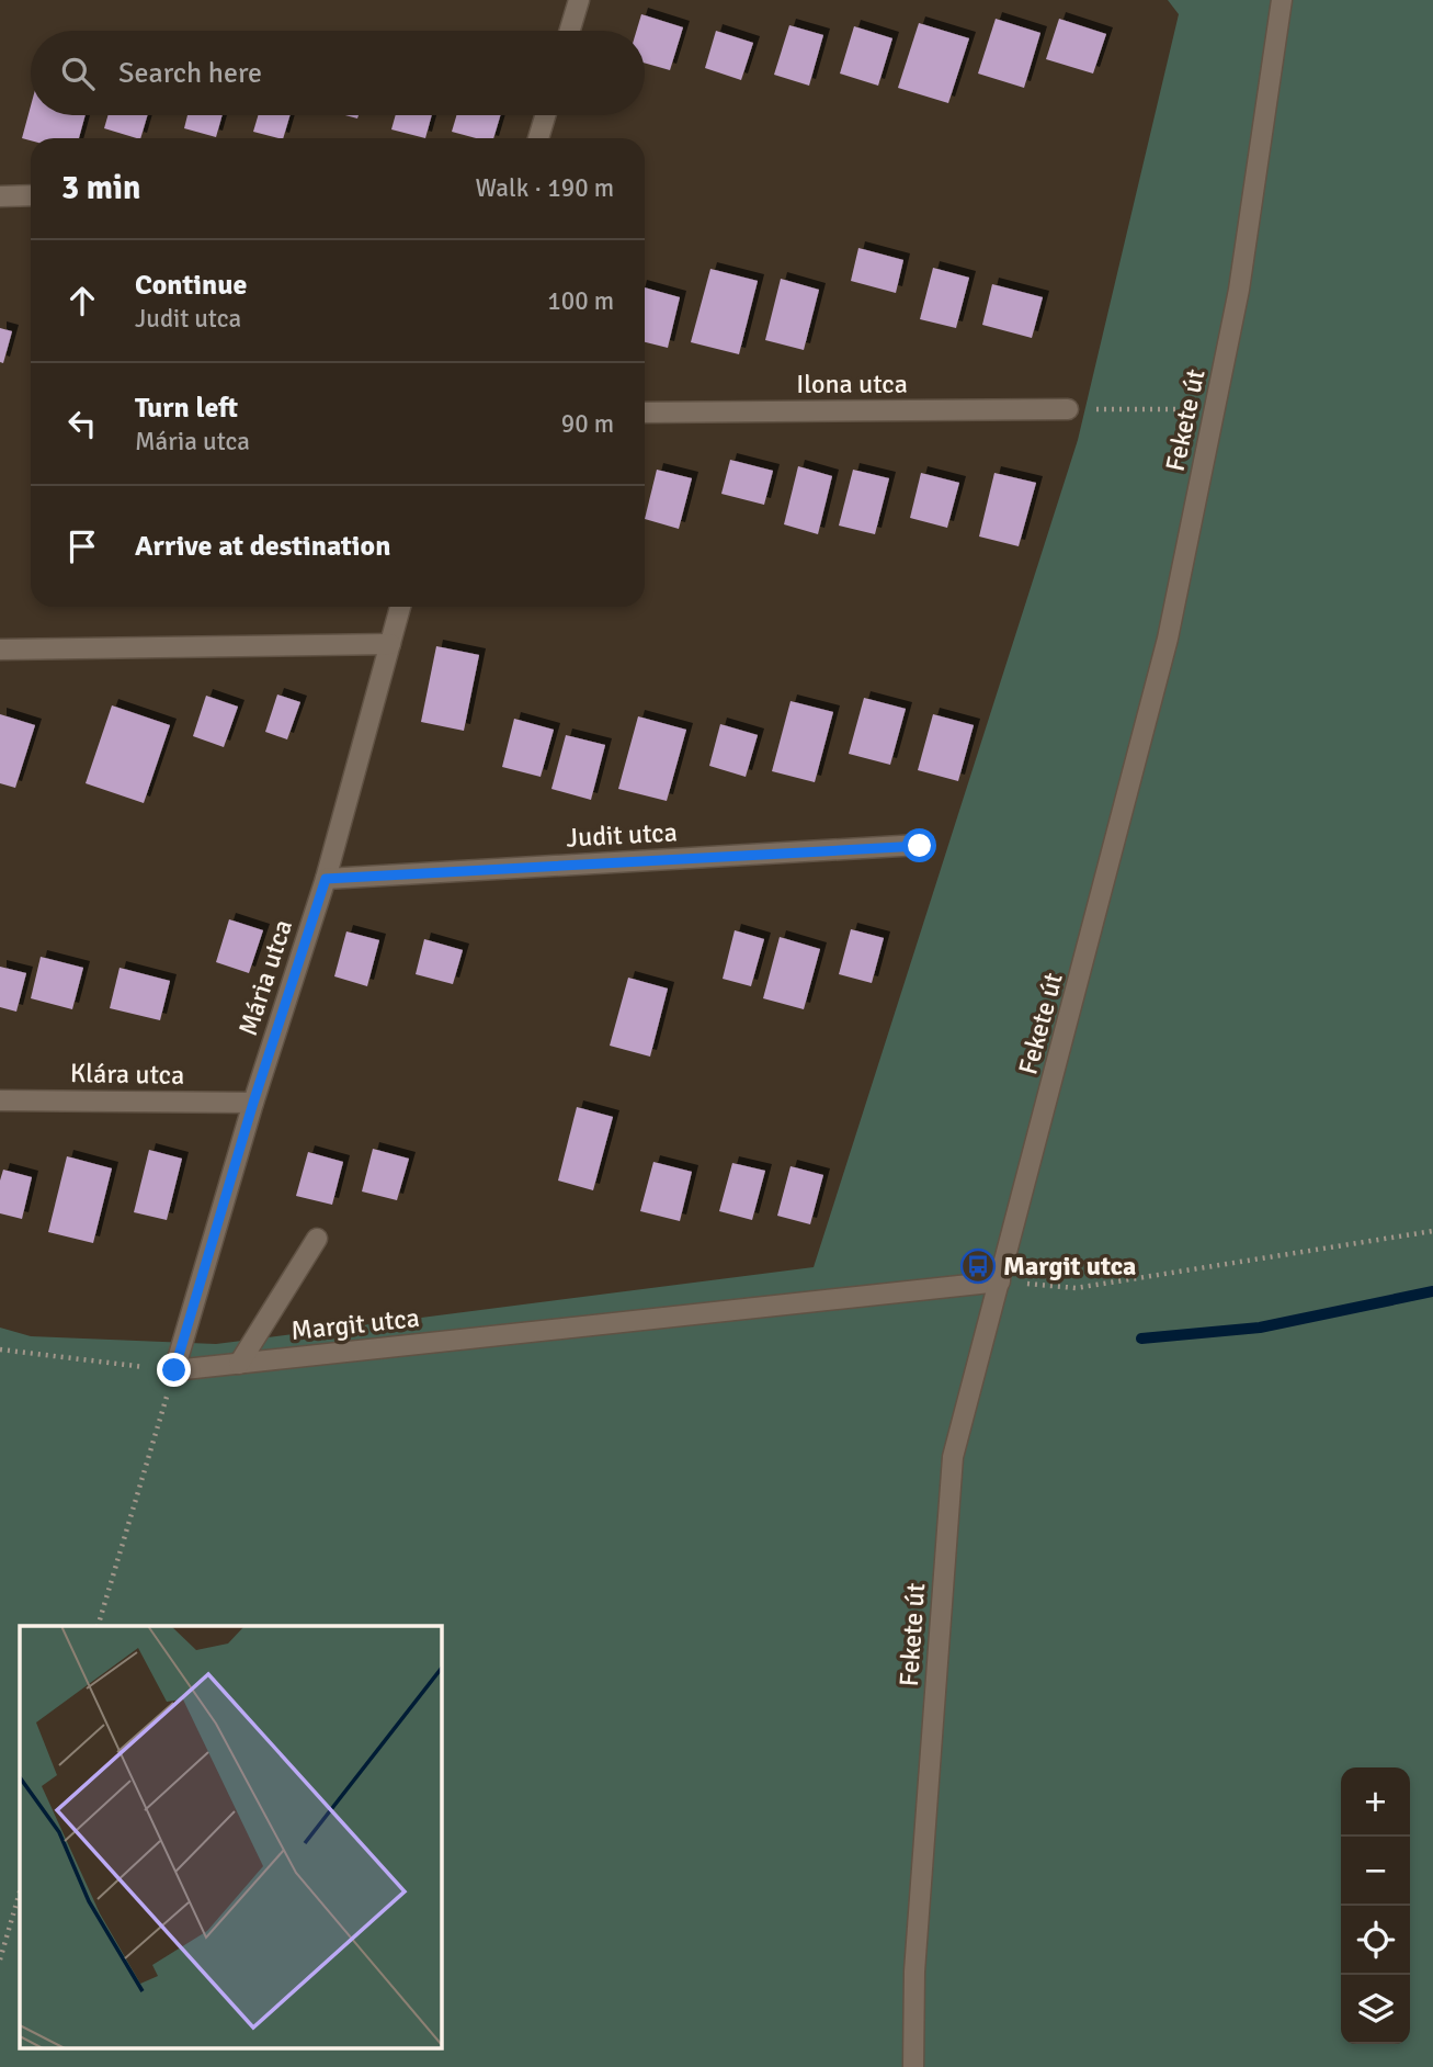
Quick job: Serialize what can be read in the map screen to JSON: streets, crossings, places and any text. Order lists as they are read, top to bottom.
{
  "streets": {
    "street": [
      "Ilona utca",
      "Fekete út",
      "Judit utca",
      "Mária utca",
      "Klára utca",
      "Margit utca"
    ]
  },
  "crossings": [
    ["Fekete út", "Margit utca"],
    ["Judit utca", "Mária utca"],
    ["Mária utca", "Klára utca"],
    ["Mária utca", "Margit utca"]
  ],
  "places": {
    "bus stop": ["Margit utca"]
  },
  "page": {
    "search": "Search here",
    "heading": ["3 min", "Walk · 190 m"],
    "list": [
      ["Continue", "Judit utca", "100 m"],
      ["Turn left", "Mária utca", "90 m"],
      "Arrive at destination"
    ],
    "map_buttons": ["+", "−"]
  }
}
